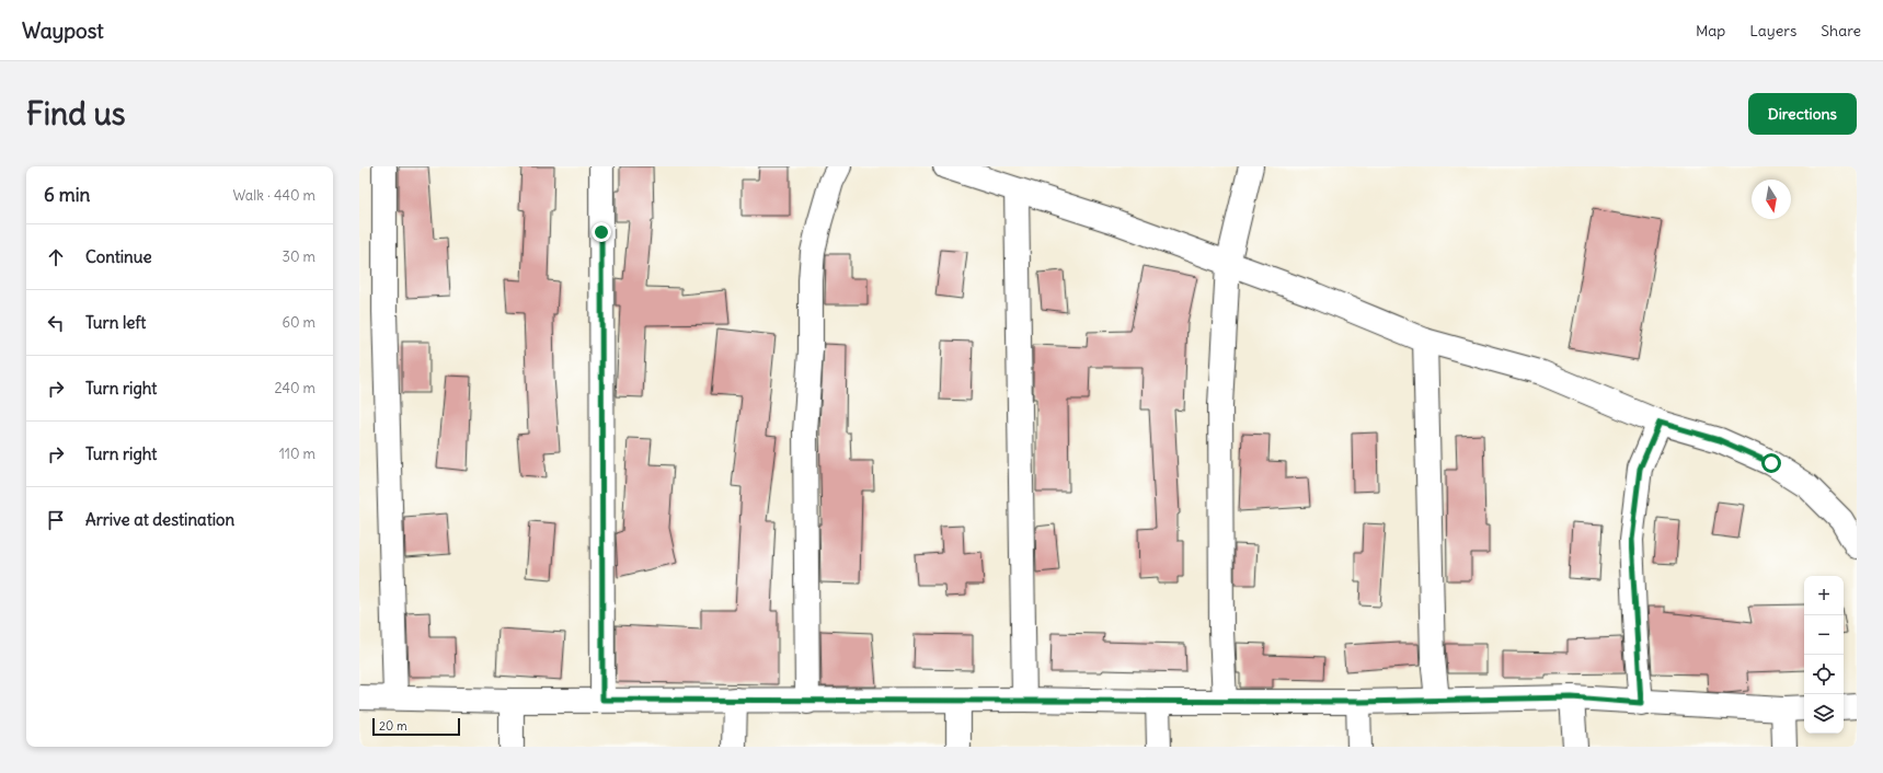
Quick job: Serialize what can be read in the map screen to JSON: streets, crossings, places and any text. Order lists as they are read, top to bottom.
{
  "scale_bar": "20 m",
  "north": "bottom",
  "page": {
    "header": "Waypost",
    "nav": ["Map", "Layers", "Share"],
    "buttons": "Directions",
    "title": "Find us",
    "heading": ["6 min", "Walk · 440 m"],
    "list": [
      ["Continue", "30 m"],
      ["Turn left", "60 m"],
      ["Turn right", "240 m"],
      ["Turn right", "110 m"],
      "Arrive at destination"
    ],
    "map_buttons": ["+", "−"],
    "scale": "20 m"
  }
}
